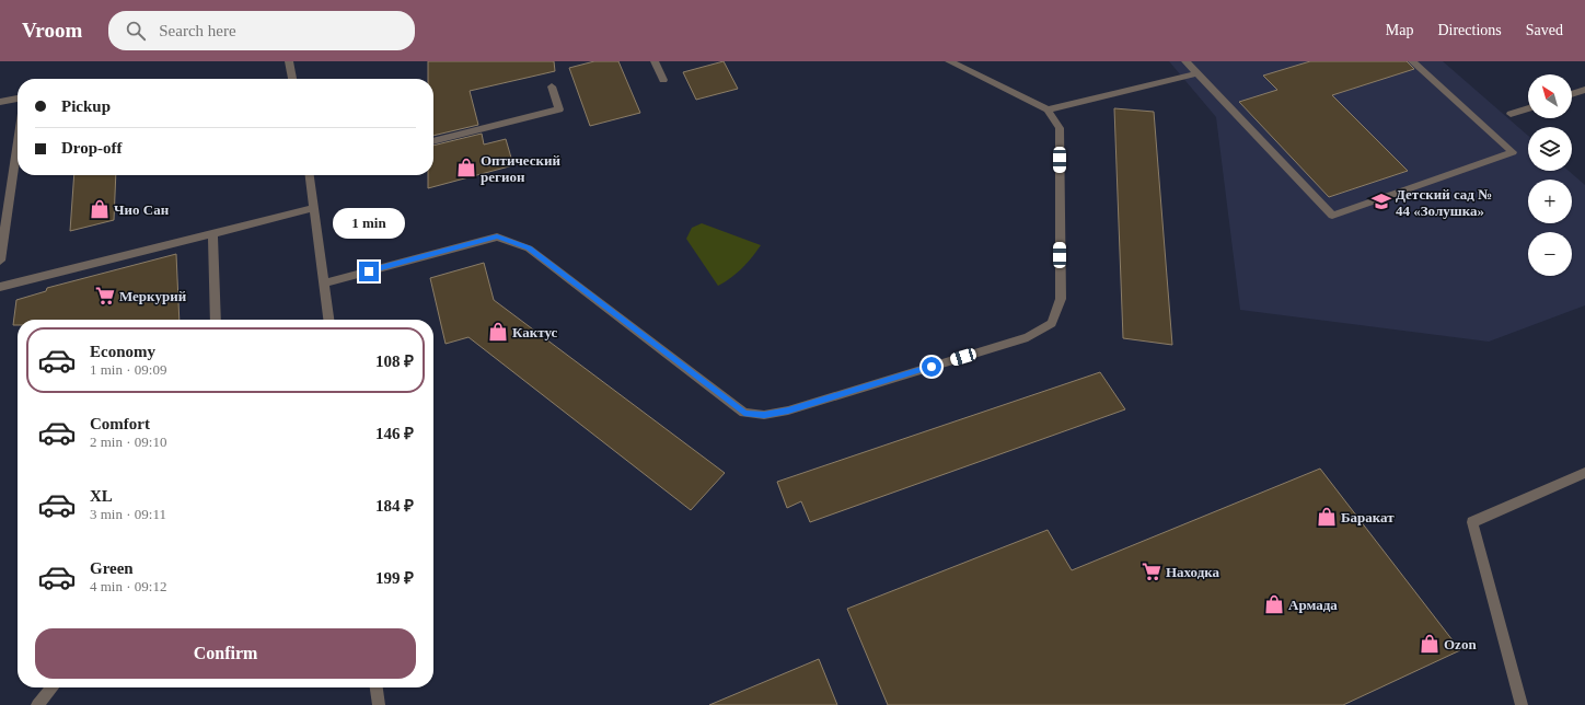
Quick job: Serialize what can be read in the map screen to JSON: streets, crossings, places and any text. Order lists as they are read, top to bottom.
{
  "places": {
    "shop": [
      "Оптический регион",
      "Чио Сан",
      "Кактус",
      "Баракат",
      "Армада",
      "Ozon"
    ],
    "school or university": ["Детский сад № 44 «Золушка»"],
    "supermarket": ["Меркурий", "Находка"]
  },
  "north": "top left",
  "page": {
    "header": "Vroom",
    "search": "Search here",
    "nav": ["Map", "Directions", "Saved"],
    "map_buttons": ["+", "−"],
    "banner": ["Pickup", "Drop-off"],
    "bubble": "1 min",
    "list": [
      {
        "name": "Economy",
        "note": "1 min · 09:09",
        "value": "108 ₽"
      },
      {
        "name": "Comfort",
        "note": "2 min · 09:10",
        "value": "146 ₽"
      },
      {
        "name": "XL",
        "note": "3 min · 09:11",
        "value": "184 ₽"
      },
      {
        "name": "Green",
        "note": "4 min · 09:12",
        "value": "199 ₽"
      }
    ],
    "buttons": "Confirm"
  }
}
